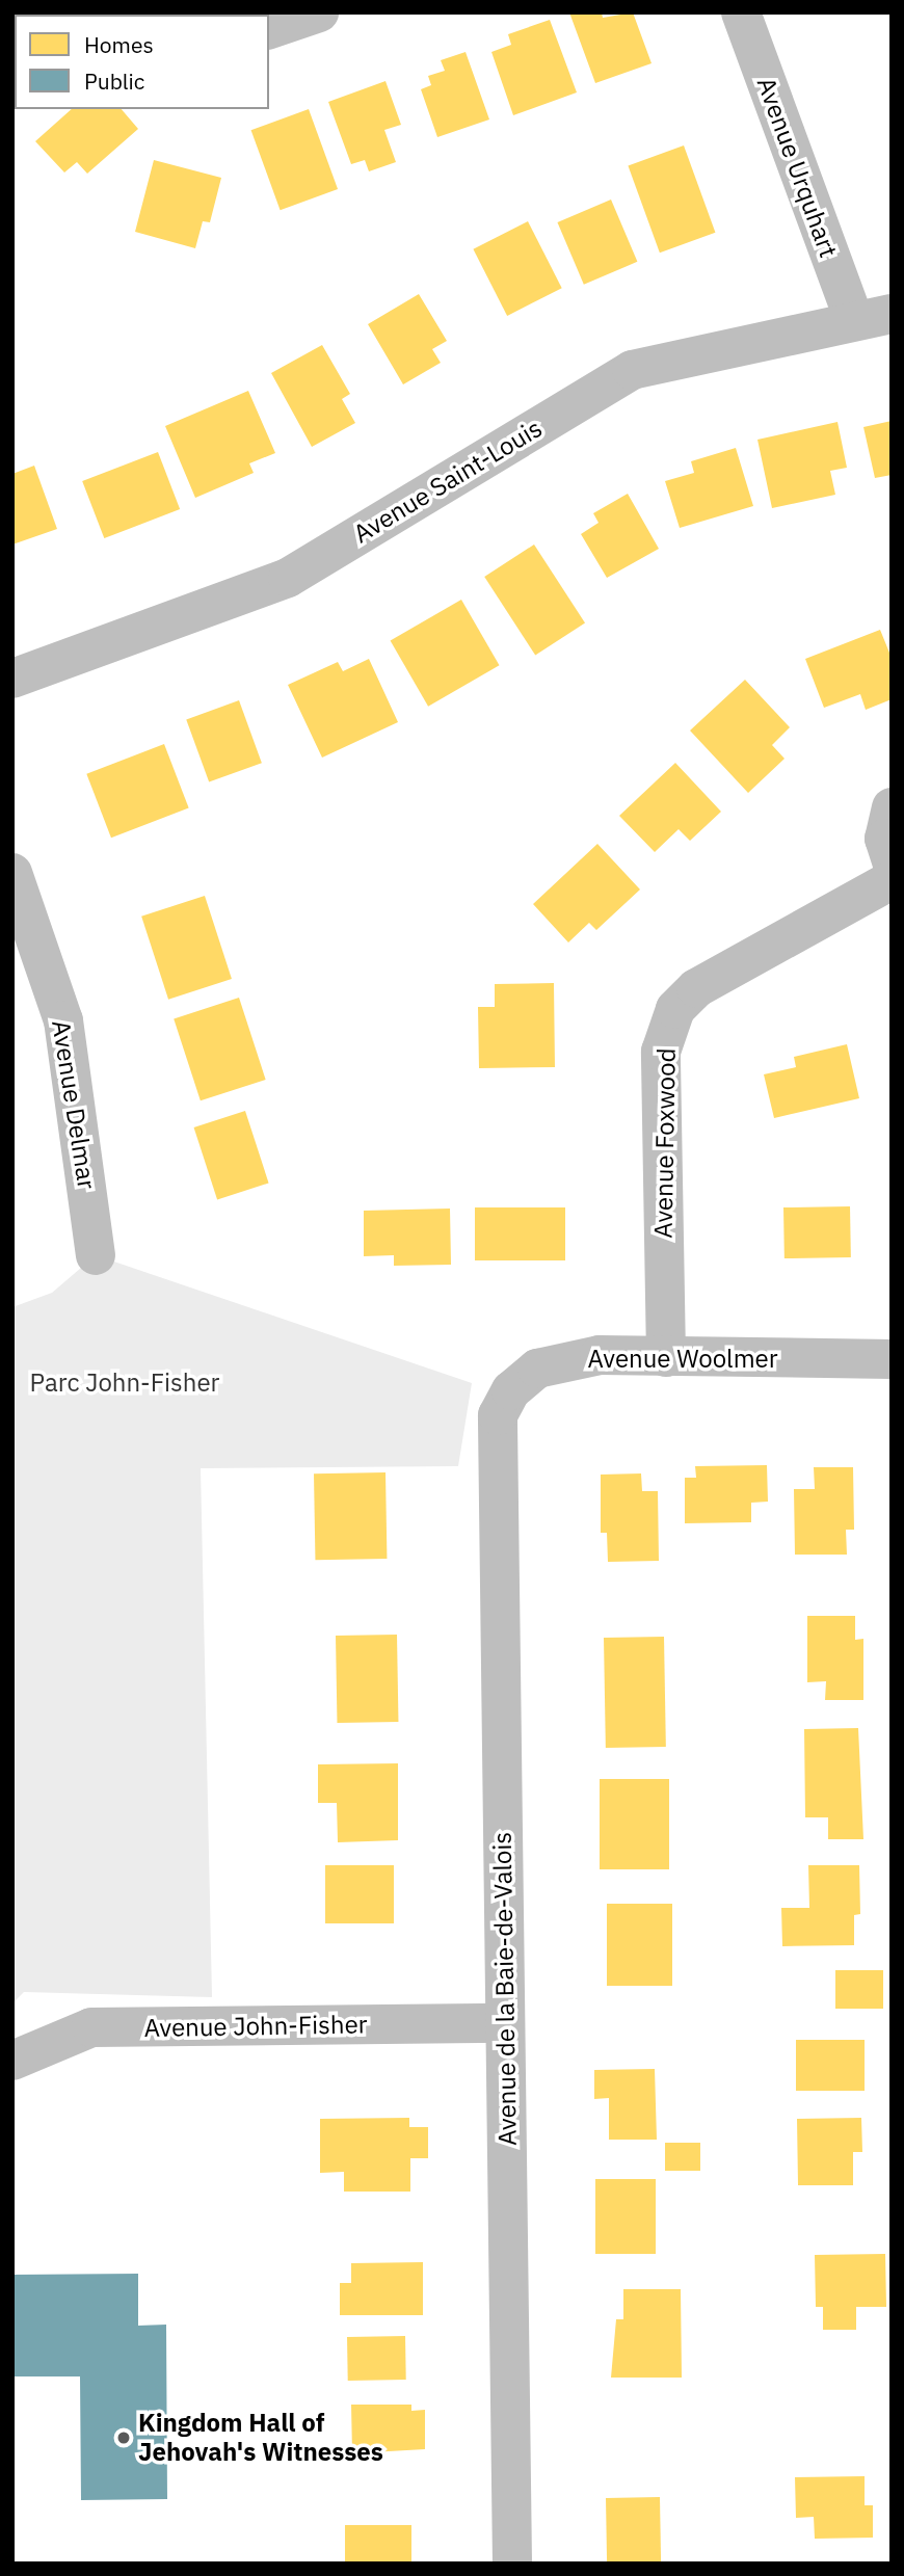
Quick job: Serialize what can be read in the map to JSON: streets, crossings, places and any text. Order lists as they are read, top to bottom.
{
  "streets": {
    "street": [
      "Avenue Urquhart",
      "Avenue Saint-Louis",
      "Avenue Delmar",
      "Avenue Foxwood",
      "Avenue Woolmer",
      "Avenue de la Baie-de-Valois",
      "Avenue John-Fisher"
    ]
  },
  "crossings": [
    ["Avenue Urquhart", "Avenue Saint-Louis"],
    ["Avenue Foxwood", "Avenue Woolmer"],
    ["Avenue Woolmer", "Avenue de la Baie-de-Valois"],
    ["Avenue de la Baie-de-Valois", "Avenue John-Fisher"]
  ],
  "parks": ["Parc John-Fisher"],
  "places": ["Kingdom Hall of Jehovah's Witnesses"],
  "legend": ["Homes", "Public"]
}
